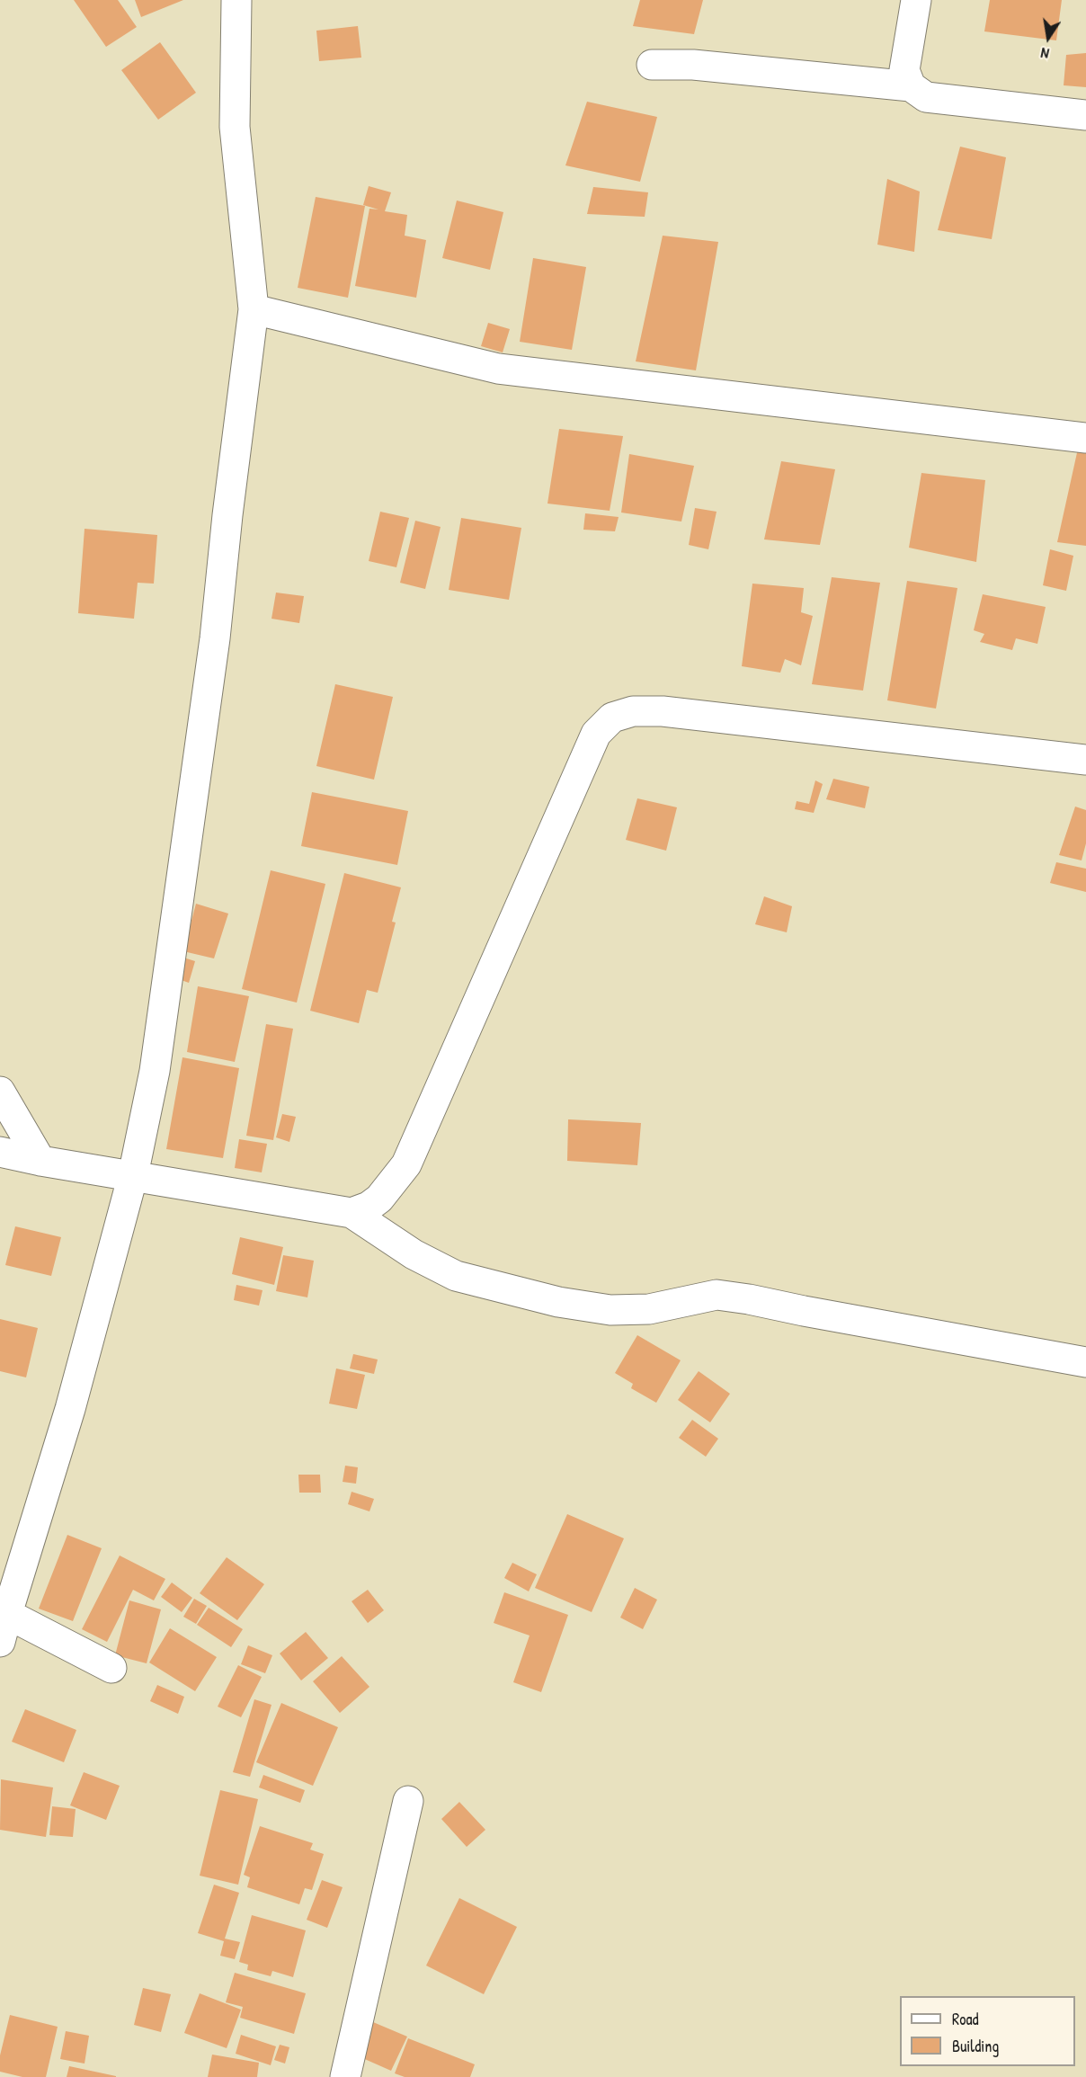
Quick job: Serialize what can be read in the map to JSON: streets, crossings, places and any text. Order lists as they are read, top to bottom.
{
  "legend": ["Road", "Building"],
  "north": "bottom"
}
